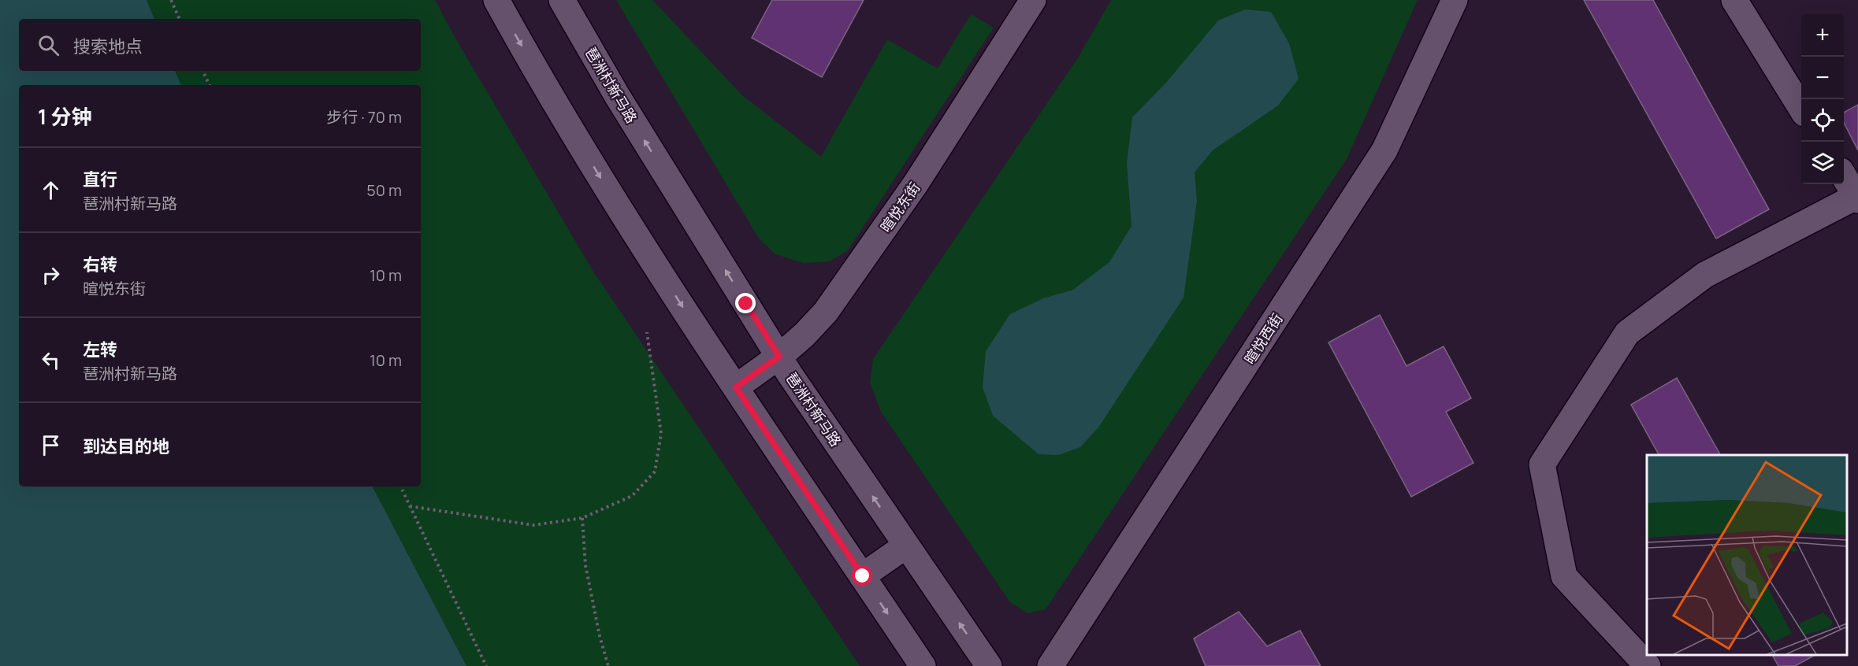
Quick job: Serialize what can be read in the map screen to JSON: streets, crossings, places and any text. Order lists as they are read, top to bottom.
{
  "streets": {
    "street": ["琶洲村新马路", "暄悦东街", "暄悦西街"]
  },
  "crossings": [
    ["琶洲村新马路", "暄悦东街"]
  ],
  "page": {
    "map_buttons": ["+", "−"],
    "search": "搜索地点",
    "heading": ["1 分钟", "步行 · 70 m"],
    "list": [
      ["直行", "琶洲村新马路", "50 m"],
      ["右转", "暄悦东街", "10 m"],
      ["左转", "琶洲村新马路", "10 m"],
      "到达目的地"
    ]
  }
}
